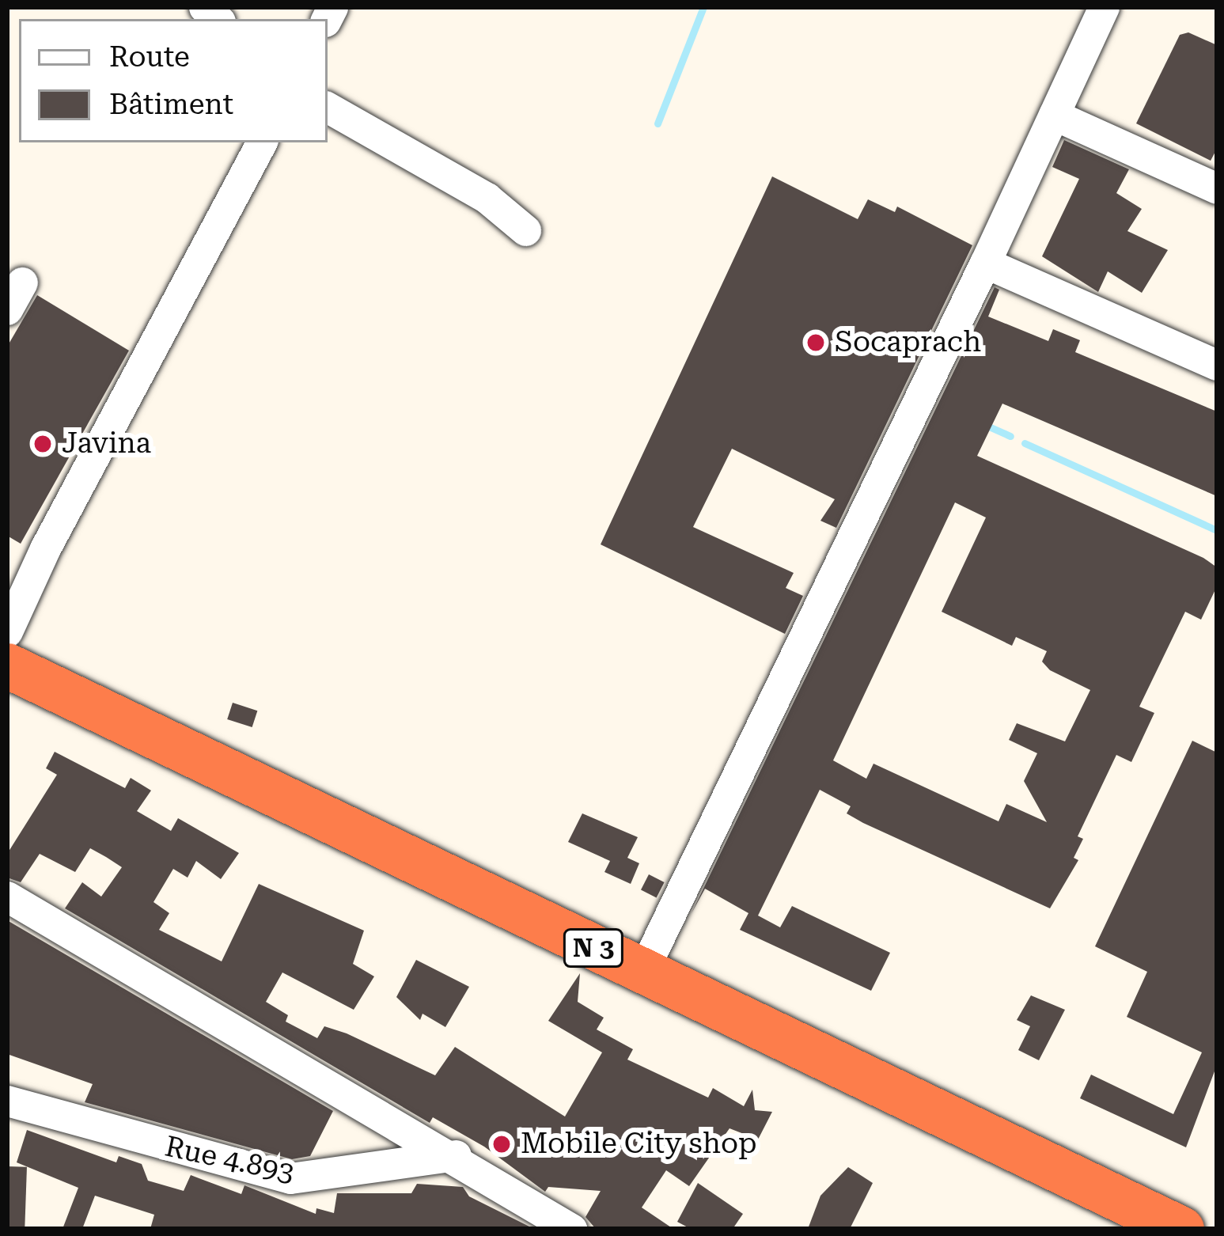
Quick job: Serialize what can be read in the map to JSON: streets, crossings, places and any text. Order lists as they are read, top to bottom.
{
  "streets": {
    "highway": ["N 3"],
    "street": ["Rue 4.893"]
  },
  "places": ["Socaprach", "Javina", "Mobile City shop"],
  "legend": ["Route", "Bâtiment"]
}
